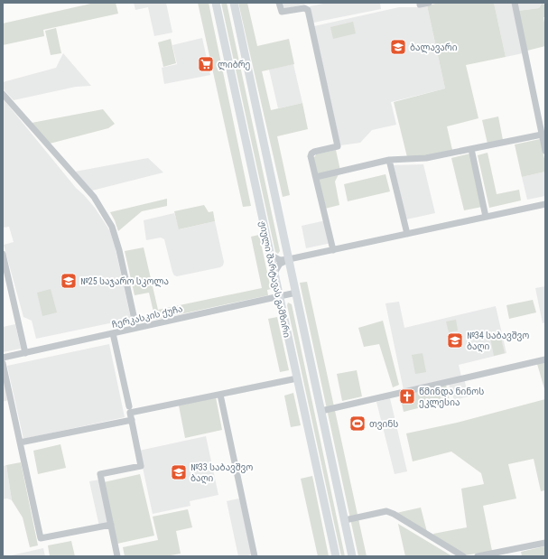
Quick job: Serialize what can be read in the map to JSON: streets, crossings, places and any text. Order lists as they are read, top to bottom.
{
  "streets": {
    "main road": ["ჟიული შარტავას გამზირი"],
    "street": ["ჩერკასკის ქუჩა"]
  },
  "crossings": [
    ["ჟიული შარტავას გამზირი", "ჩერკასკის ქუჩა"]
  ],
  "places": {
    "school or university": [
      "ბალავარი",
      "№25 საჯარო სკოლა",
      "№34 საბავშვო ბაღი",
      "№33 საბავშვო ბაღი"
    ],
    "supermarket": ["ლიბრე"],
    "church": ["წმინდა ნინოს ეკლესია"],
    "sports": ["თვინს"]
  }
}
